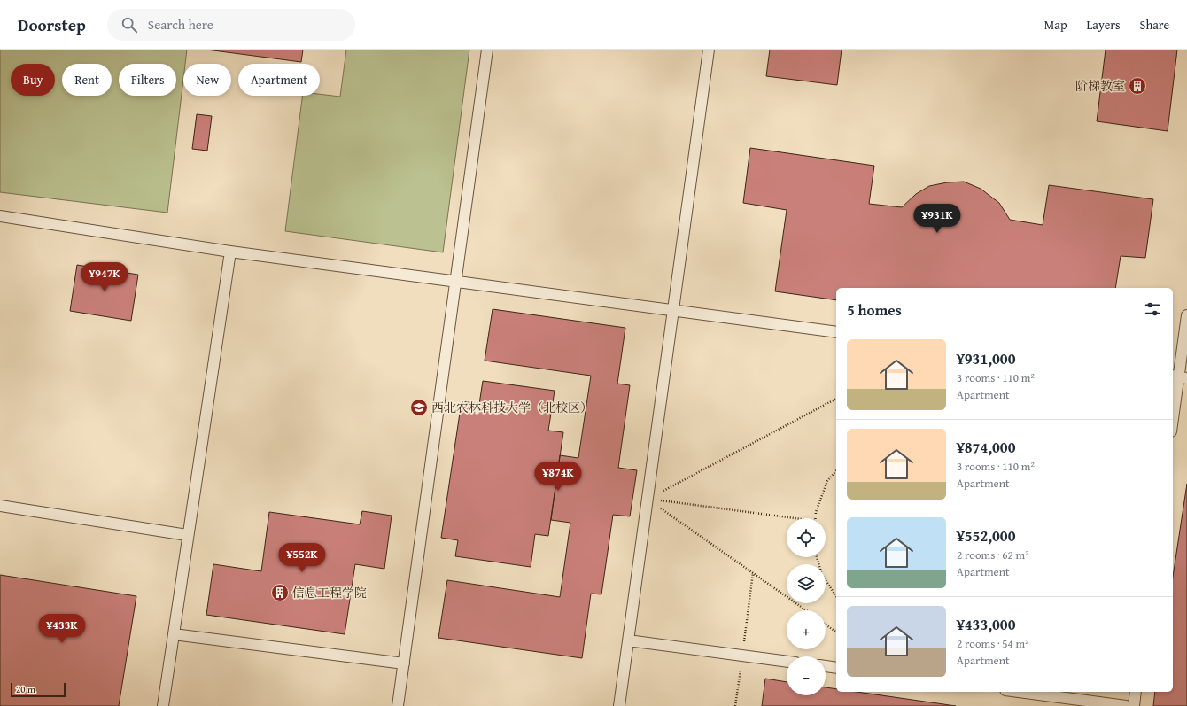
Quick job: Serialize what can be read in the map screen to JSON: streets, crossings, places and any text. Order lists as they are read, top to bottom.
{
  "places": {
    "building": ["阶梯教室", "信息工程学院"],
    "school or university": ["西北农林科技大学（北校区）"]
  },
  "scale_bar": "20 m",
  "page": {
    "header": "Doorstep",
    "search": "Search here",
    "nav": ["Map", "Layers", "Share"],
    "chip": [
      "Buy",
      "Rent",
      "Filters",
      "New",
      "Apartment"
    ],
    "price": [
      "¥931K",
      "¥947K",
      "¥874K",
      "¥552K",
      "¥433K"
    ],
    "heading": "5 homes",
    "list": [
      {
        "name": "¥931,000",
        "note": "3 rooms · 110 m² · Apartment"
      },
      {
        "name": "¥874,000",
        "note": "3 rooms · 110 m² · Apartment"
      },
      {
        "name": "¥552,000",
        "note": "2 rooms · 62 m² · Apartment"
      },
      {
        "name": "¥433,000",
        "note": "2 rooms · 54 m² · Apartment"
      }
    ],
    "map_buttons": ["+", "−"],
    "scale": "20 m"
  }
}
